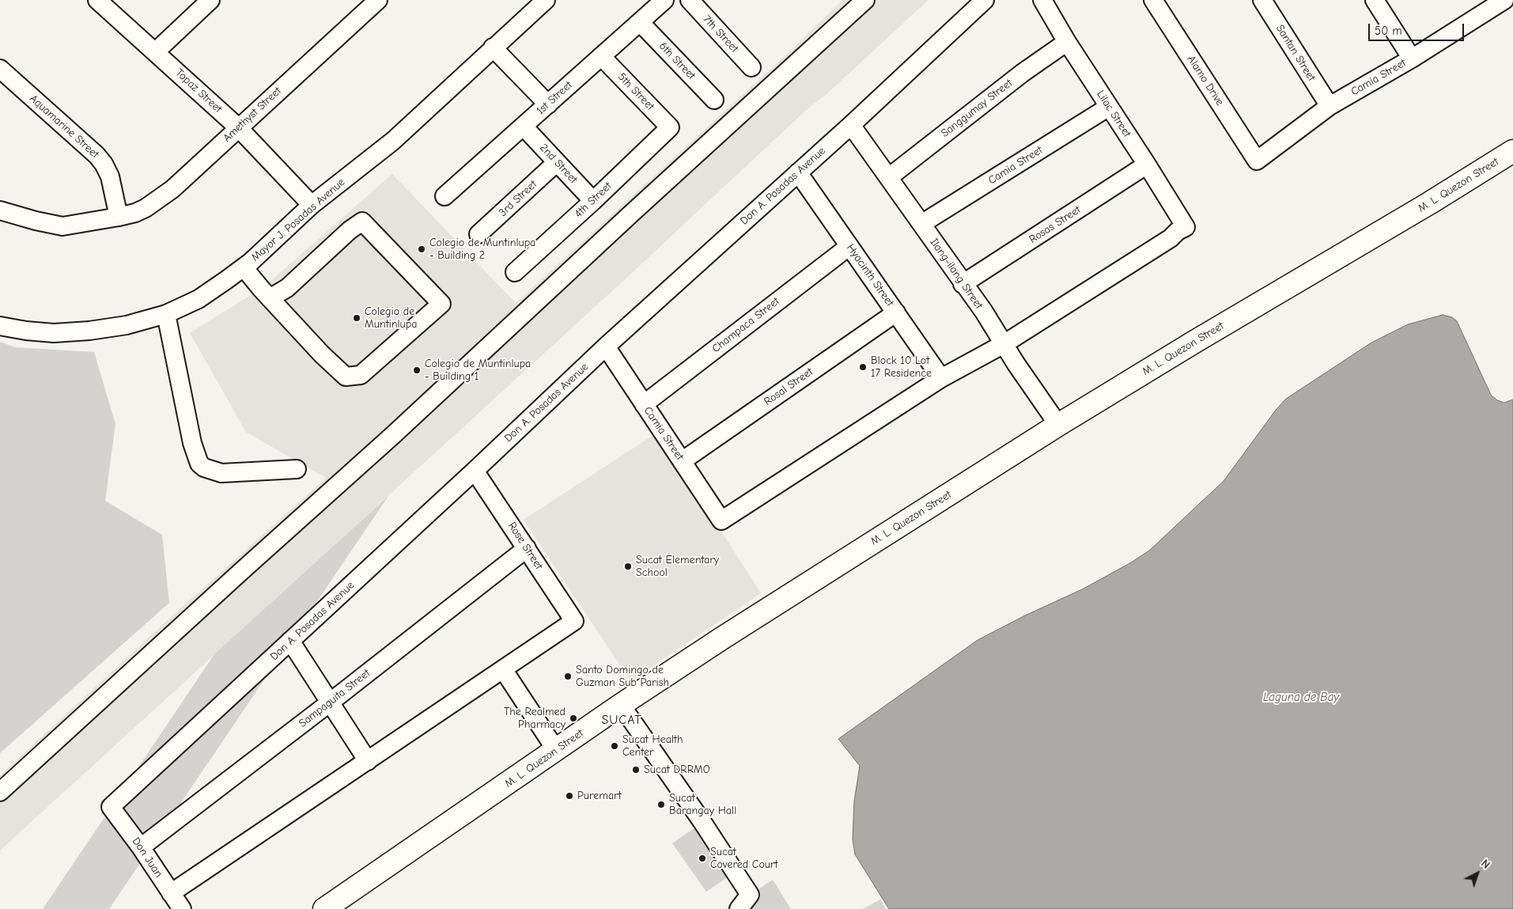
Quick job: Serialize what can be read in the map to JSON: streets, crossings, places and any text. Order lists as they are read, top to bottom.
{
  "streets": {
    "main road": ["M. L. Quezon Street"],
    "street": [
      "7th Street",
      "Santan Street",
      "6th Street",
      "Camia Street",
      "Alamo Drive",
      "Topaz Street",
      "5th Street",
      "1st Street",
      "Sanggumay Street",
      "Lilac Street",
      "Amethyst Street",
      "Aquamarine Street",
      "2nd Street",
      "Don A. Posadas Avenue",
      "3rd Street",
      "4th Street",
      "Mayor J. Posadas Avenue",
      "Rosas Street",
      "Ilang-ilang Street",
      "Hyacinth Street",
      "Champaca Street",
      "Rosal Street",
      "Rose Street",
      "Sampaguita Street",
      "Don Juan"
    ]
  },
  "crossings": [
    ["Santan Street", "Camia Street"],
    ["6th Street", "1st Street"],
    ["Camia Street", "Alamo Drive"],
    ["Camia Street", "Lilac Street"],
    ["Camia Street", "Don A. Posadas Avenue"],
    ["Camia Street", "Ilang-ilang Street"],
    ["Camia Street", "Hyacinth Street"],
    ["Camia Street", "Champaca Street"],
    ["Camia Street", "Rosal Street"],
    ["Topaz Street", "Amethyst Street"],
    ["Topaz Street", "Mayor J. Posadas Avenue"],
    ["5th Street", "1st Street"],
    ["5th Street", "4th Street"],
    ["1st Street", "2nd Street"],
    ["Sanggumay Street", "Lilac Street"],
    ["Sanggumay Street", "Ilang-ilang Street"],
    ["Lilac Street", "Rosas Street"],
    ["Lilac Street", "Ilang-ilang Street"],
    ["Amethyst Street", "Aquamarine Street"],
    ["2nd Street", "3rd Street"],
    ["2nd Street", "4th Street"],
    ["M. L. Quezon Street", "Ilang-ilang Street"],
    ["Don A. Posadas Avenue", "Ilang-ilang Street"],
    ["Don A. Posadas Avenue", "Hyacinth Street"],
    ["Don A. Posadas Avenue", "Rose Street"],
    ["Don A. Posadas Avenue", "Don Juan"],
    ["Rosas Street", "Ilang-ilang Street"],
    ["Hyacinth Street", "Champaca Street"],
    ["Hyacinth Street", "Rosal Street"],
    ["Rose Street", "Sampaguita Street"],
    ["Sampaguita Street", "Don Juan"]
  ],
  "districts": ["SUCAT"],
  "water": ["Laguna de Bay"],
  "places": [
    "Colegio de Muntinlupa - Building 2",
    "Colegio de Muntinlupa",
    "Block 10 Lot 17 Residence",
    "Colegio de Muntinlupa - Building 1",
    "Sucat Elementary School",
    "Santo Domingo de Guzman Sub Parish",
    "The Realmed Pharmacy",
    "Sucat Health Center",
    "Sucat DRRMO",
    "Puremart",
    "Sucat Barangay Hall",
    "Sucat Covered Court"
  ],
  "scale_bar": "50 m",
  "north": "top right"
}
